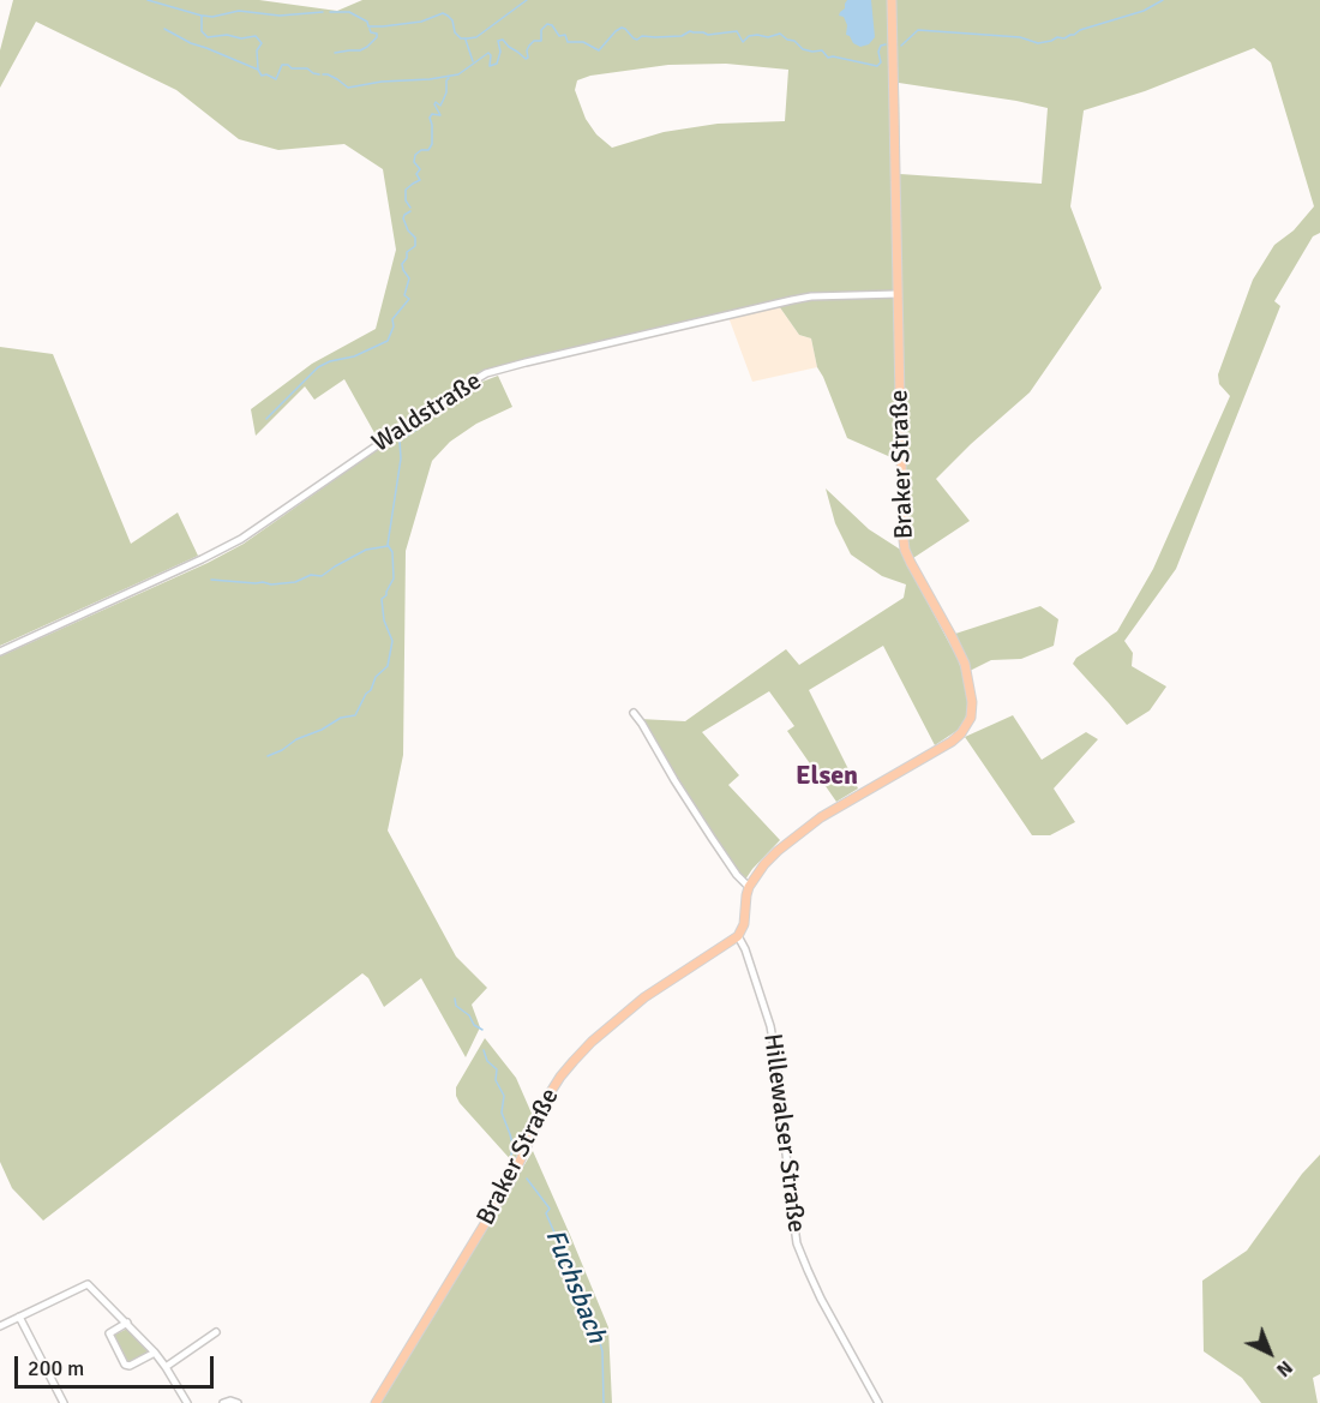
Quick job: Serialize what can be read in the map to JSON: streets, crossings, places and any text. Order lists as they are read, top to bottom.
{
  "streets": {
    "main road": ["Braker Straße"],
    "street": ["Waldstraße", "Hillewalser Straße"]
  },
  "crossings": [
    ["Waldstraße", "Braker Straße"],
    ["Braker Straße", "Hillewalser Straße"]
  ],
  "districts": ["Elsen"],
  "water": ["Fuchsbach"],
  "scale_bar": "200 m",
  "north": "bottom right"
}
